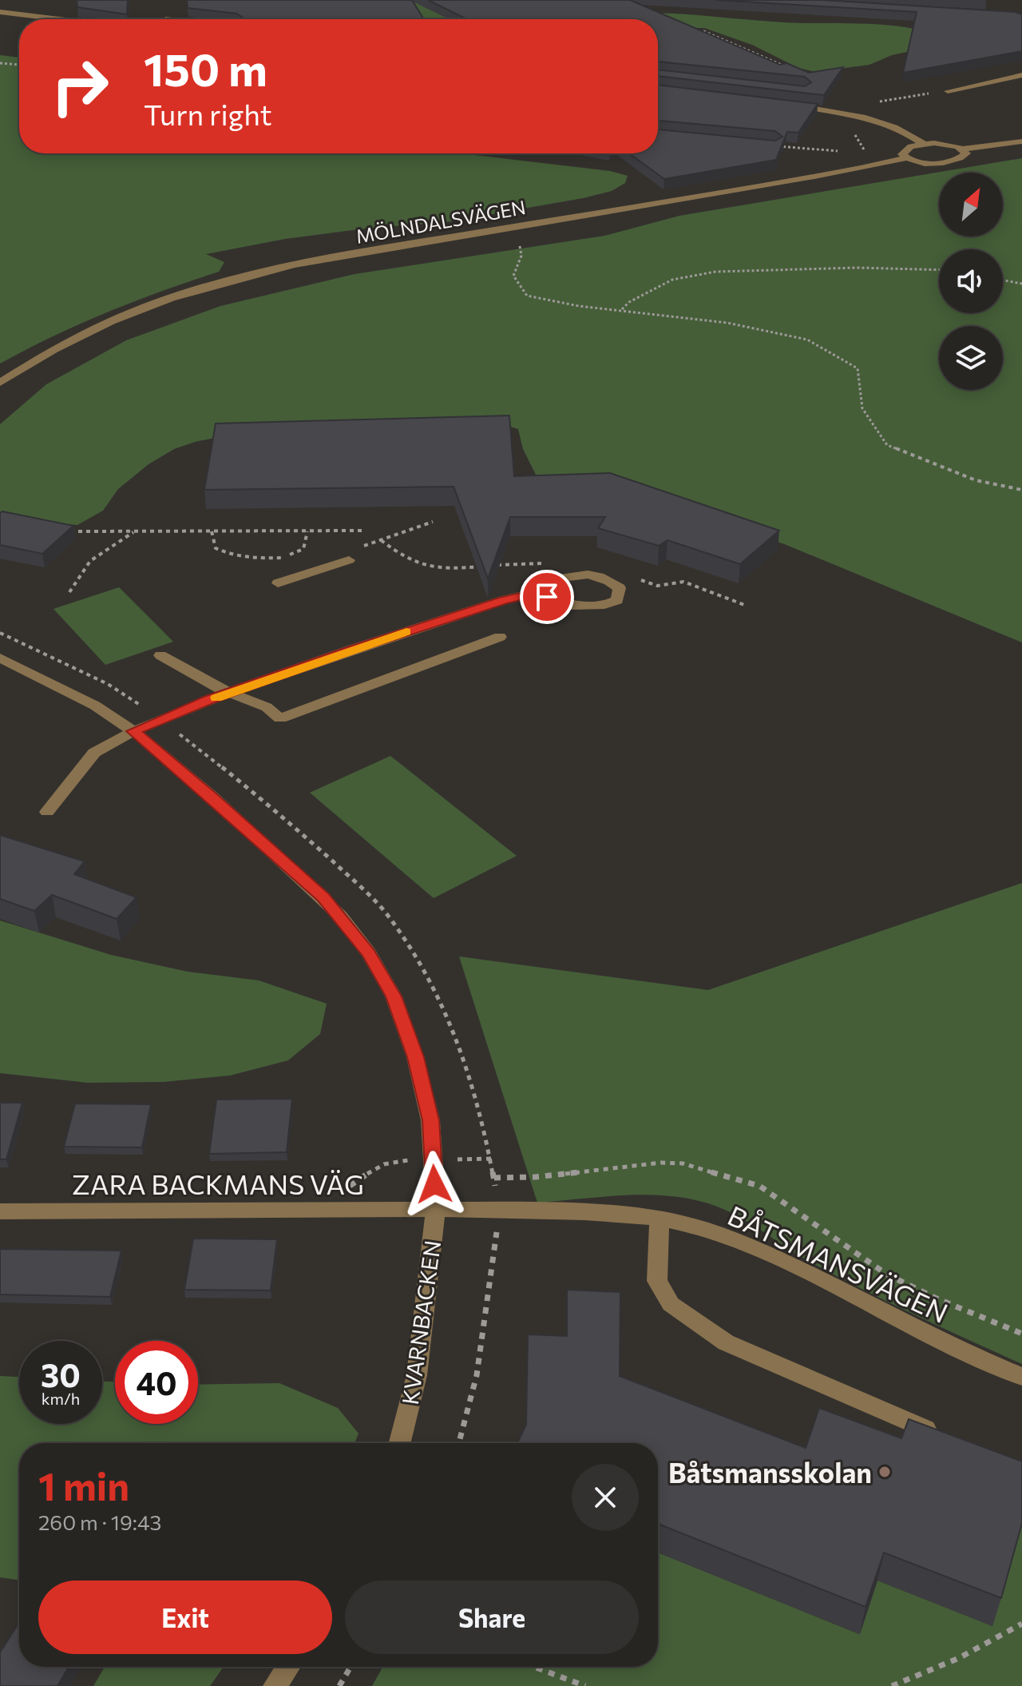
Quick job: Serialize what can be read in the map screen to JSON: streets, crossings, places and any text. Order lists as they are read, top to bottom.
{
  "streets": {
    "street": [
      "MÖLNDALSVÄGEN",
      "ZARA BACKMANS VÄG",
      "BÅTSMANSVÄGEN",
      "KVARNBACKEN"
    ]
  },
  "crossings": [
    ["ZARA BACKMANS VÄG", "BÅTSMANSVÄGEN"],
    ["ZARA BACKMANS VÄG", "KVARNBACKEN"],
    ["BÅTSMANSVÄGEN", "KVARNBACKEN"]
  ],
  "places": ["Båtsmansskolan"],
  "north": "top right",
  "page": {
    "turn": ["150 m", "Turn right"],
    "speed": "30 km/h",
    "limit": "40",
    "heading": ["1 min", "260 m · 19:43"],
    "buttons": ["Exit", "Share"]
  }
}
